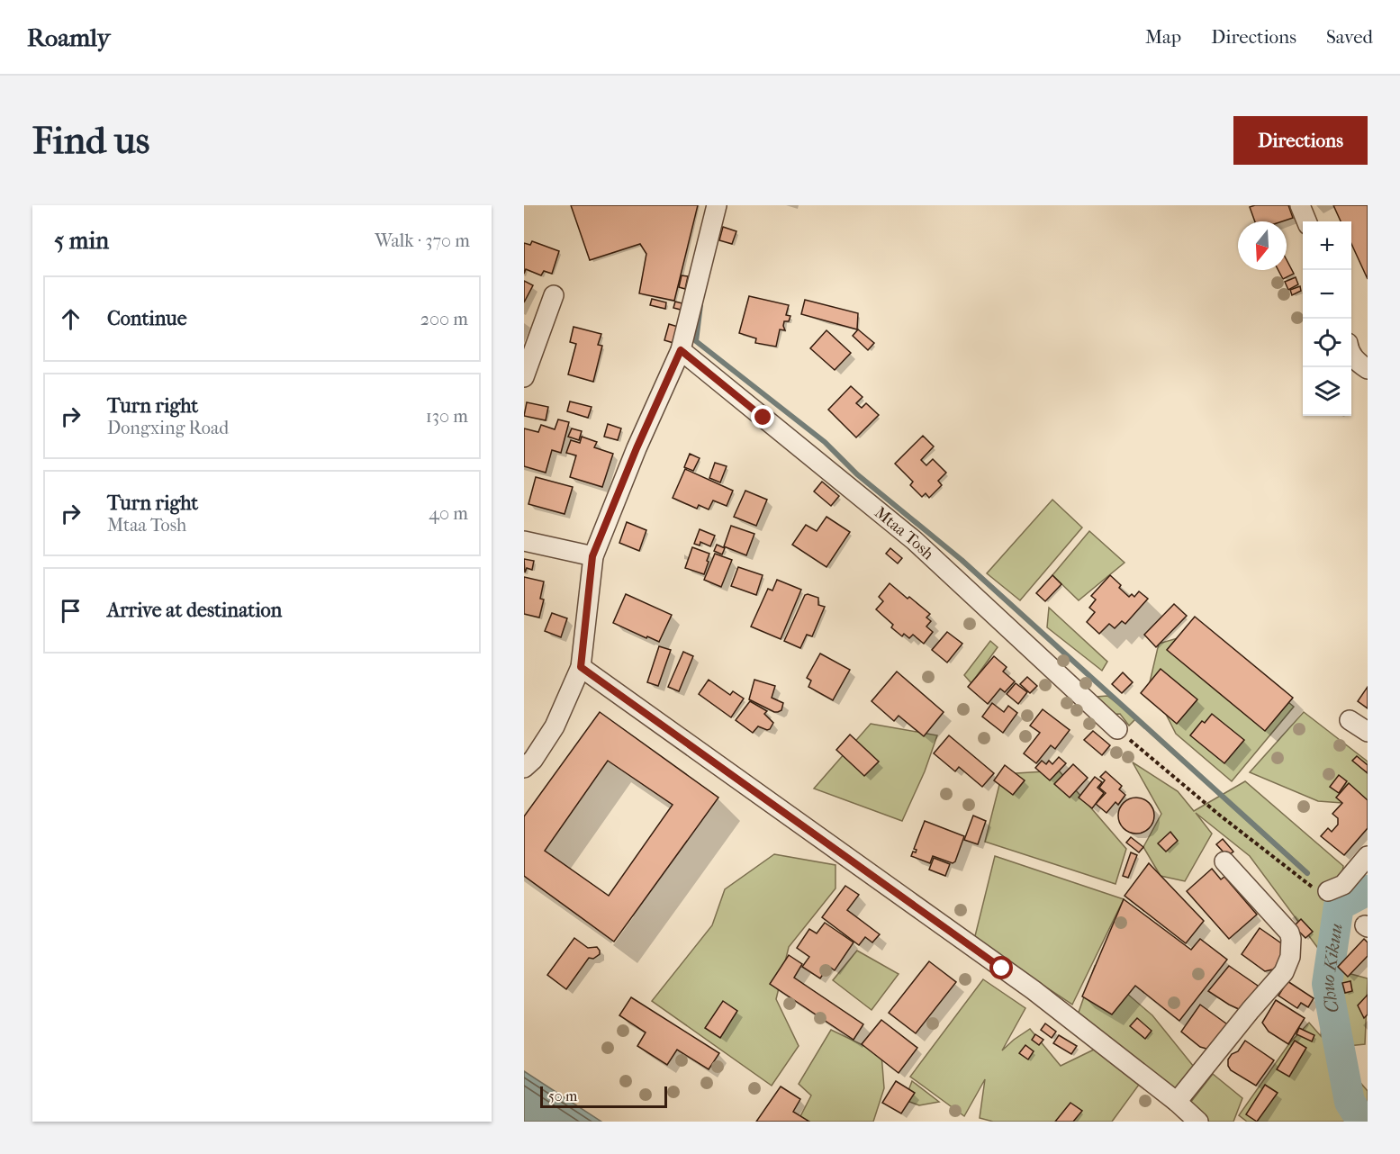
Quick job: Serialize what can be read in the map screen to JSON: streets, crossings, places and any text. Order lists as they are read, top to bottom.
{
  "streets": {
    "street": ["Mtaa Tosh"]
  },
  "water": ["Chuo Kikuu"],
  "scale_bar": "50 m",
  "north": "bottom",
  "page": {
    "header": "Roamly",
    "nav": ["Map", "Directions", "Saved"],
    "buttons": "Directions",
    "title": "Find us",
    "heading": ["5 min", "Walk · 370 m"],
    "map_buttons": ["+", "−"],
    "list": [
      ["Continue", "200 m"],
      ["Turn right", "Dongxing Road", "130 m"],
      ["Turn right", "Mtaa Tosh", "40 m"],
      "Arrive at destination"
    ],
    "scale": "50 m"
  }
}
